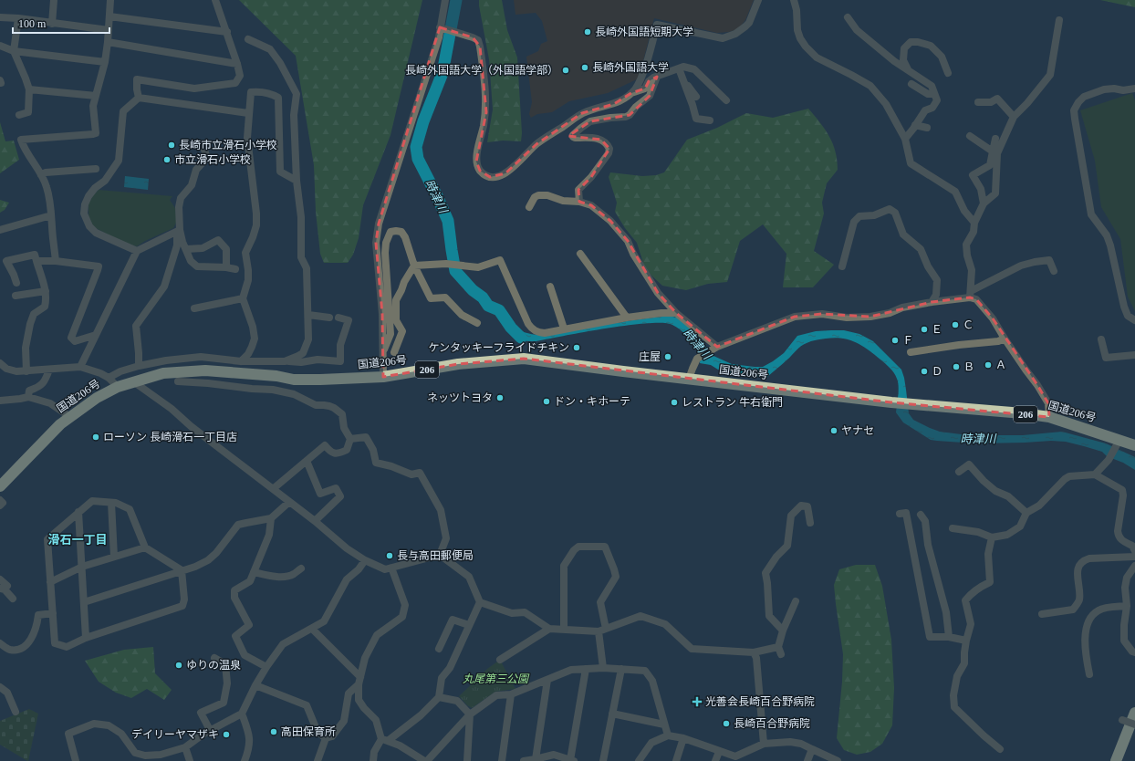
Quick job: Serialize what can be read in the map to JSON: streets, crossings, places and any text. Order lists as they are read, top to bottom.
{
  "streets": {
    "highway": ["国道206号", "206"]
  },
  "districts": ["滑石一丁目"],
  "water": ["時津川"],
  "parks": ["丸尾第三公園"],
  "places": {
    "other": [
      "長崎外国語短期大学",
      "長崎外国語大学",
      "長崎外国語大学（外国語学部）",
      "長崎市立滑石小学校",
      "市立滑石小学校",
      "Ｃ",
      "Ｅ",
      "Ｆ",
      "ケンタッキーフライドチキン",
      "庄屋",
      "Ａ",
      "Ｂ",
      "Ｄ",
      "ネッツトヨタ",
      "ドン・キホーテ",
      "レストラン 牛右衛門",
      "ヤナセ",
      "ローソン 長崎滑石一丁目店",
      "長与高田郵便局",
      "ゆりの温泉",
      "長崎百合野病院",
      "高田保育所",
      "デイリーヤマザキ"
    ],
    "health": ["光善会長崎百合野病院"]
  },
  "scale_bar": "100 m"
}
